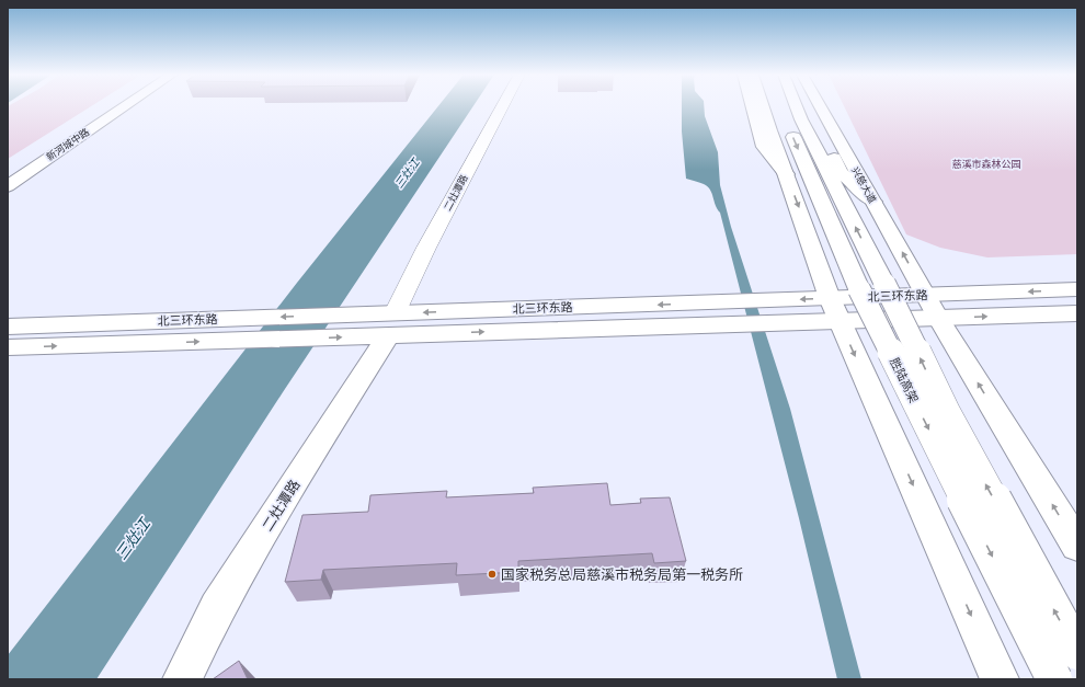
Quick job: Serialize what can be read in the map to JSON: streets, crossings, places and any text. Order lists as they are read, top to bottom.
{
  "streets": {
    "main road": [
      "新河城中路",
      "兴慈大道",
      "二灶潭路",
      "北三环东路",
      "胜陆高架"
    ]
  },
  "crossings": [
    ["兴慈大道", "北三环东路"],
    ["二灶潭路", "北三环东路"]
  ],
  "water": ["三灶江"],
  "parks": ["慈溪市森林公园"],
  "places": ["国家税务总局慈溪市税务局第一税务所"]
}
